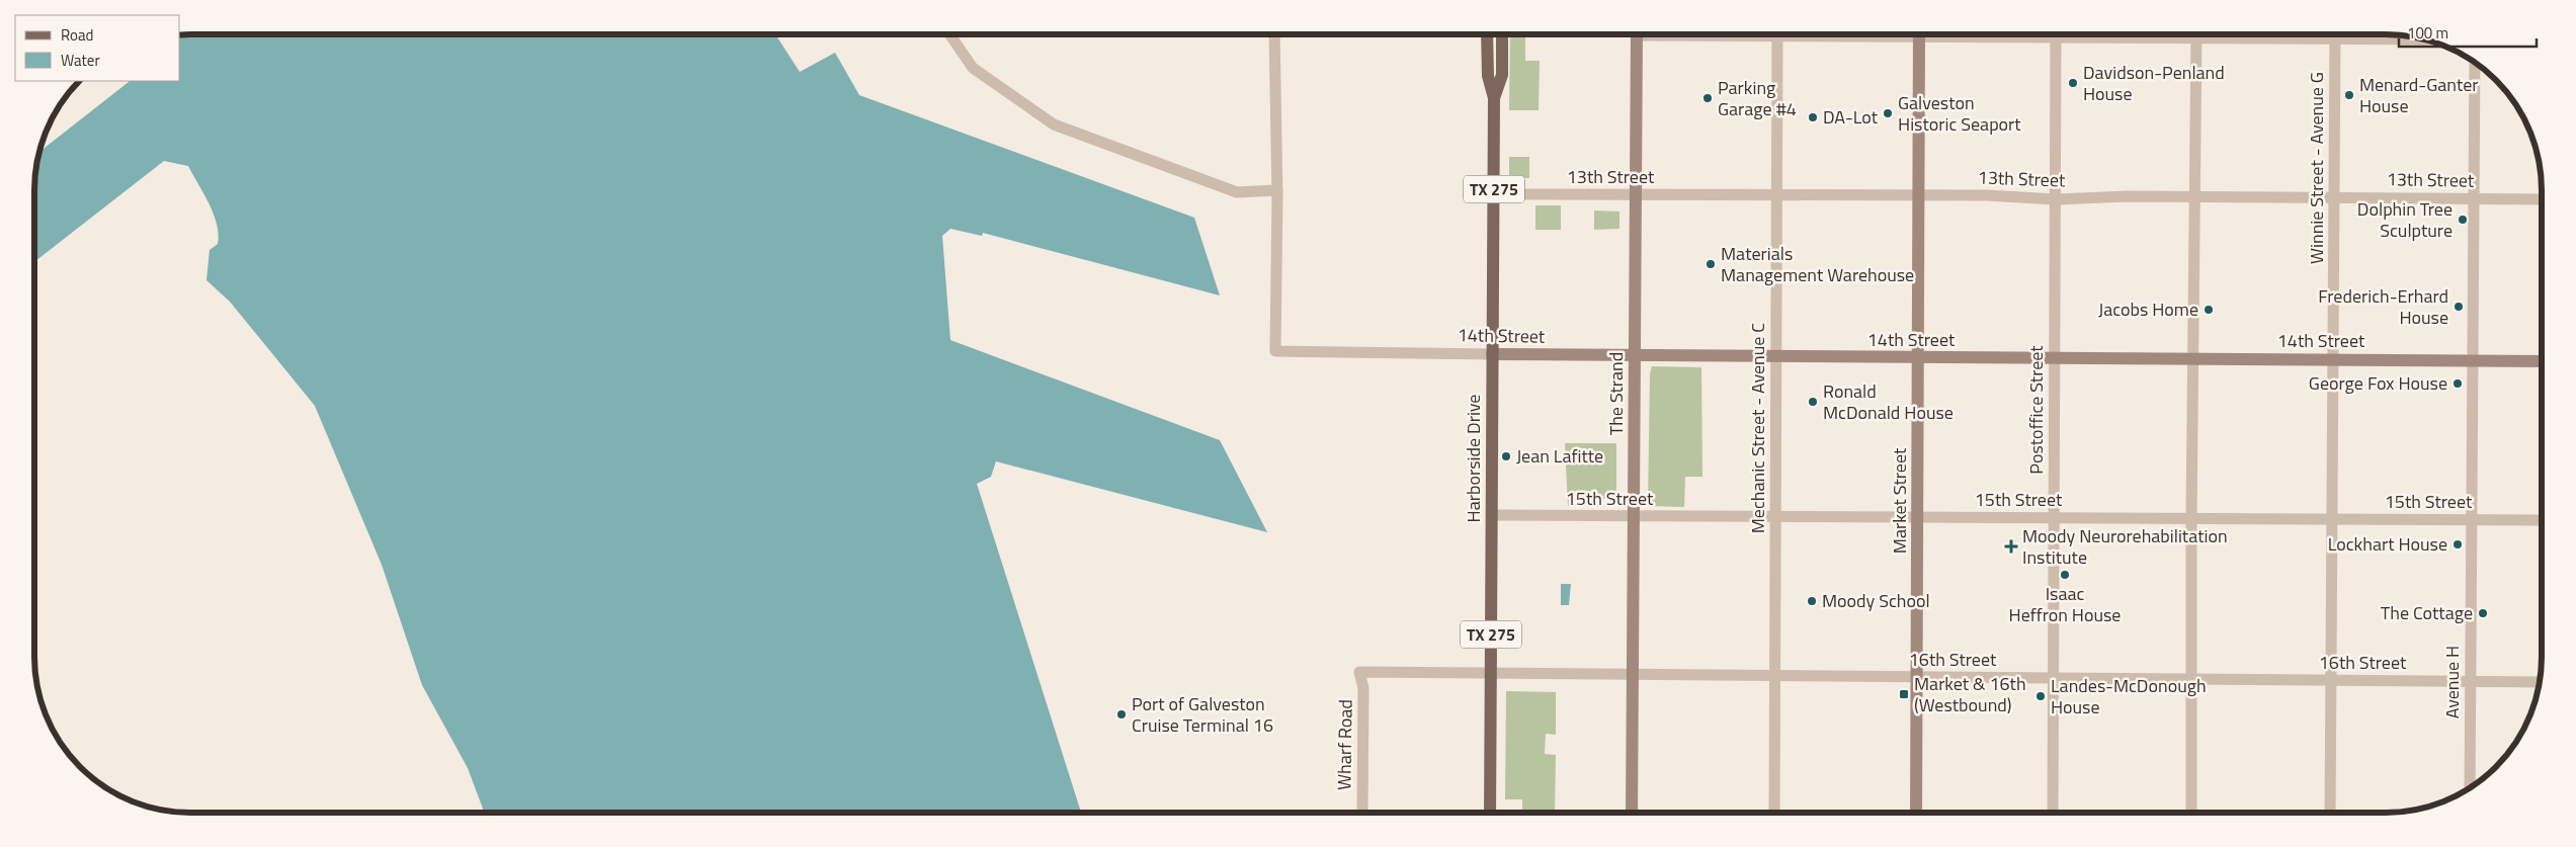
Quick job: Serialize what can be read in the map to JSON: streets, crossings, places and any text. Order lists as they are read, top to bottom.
{
  "streets": {
    "main road": [
      "TX 275",
      "14th Street",
      "The Strand",
      "Harborside Drive",
      "Market Street"
    ],
    "street": [
      "Winnie Street - Avenue G",
      "13th Street",
      "Postoffice Street",
      "Mechanic Street - Avenue C",
      "15th Street",
      "16th Street",
      "Avenue H",
      "Wharf Road"
    ]
  },
  "crossings": [
    ["Winnie Street - Avenue G", "13th Street"],
    ["Winnie Street - Avenue G", "14th Street"],
    ["Winnie Street - Avenue G", "15th Street"],
    ["Winnie Street - Avenue G", "16th Street"],
    ["13th Street", "The Strand"],
    ["13th Street", "Postoffice Street"],
    ["13th Street", "Mechanic Street - Avenue C"],
    ["13th Street", "Harborside Drive"],
    ["13th Street", "Market Street"],
    ["13th Street", "Avenue H"],
    ["14th Street", "The Strand"],
    ["14th Street", "Postoffice Street"],
    ["14th Street", "Mechanic Street - Avenue C"],
    ["14th Street", "Harborside Drive"],
    ["14th Street", "Market Street"],
    ["14th Street", "Avenue H"],
    ["The Strand", "15th Street"],
    ["The Strand", "16th Street"],
    ["Postoffice Street", "15th Street"],
    ["Postoffice Street", "16th Street"],
    ["Mechanic Street - Avenue C", "15th Street"],
    ["Mechanic Street - Avenue C", "16th Street"],
    ["Harborside Drive", "15th Street"],
    ["Harborside Drive", "16th Street"],
    ["15th Street", "Market Street"],
    ["15th Street", "Avenue H"],
    ["Market Street", "16th Street"],
    ["16th Street", "Avenue H"],
    ["16th Street", "Wharf Road"]
  ],
  "places": {
    "other": [
      "Davidson-Penland House",
      "Menard-Ganter House",
      "Parking Garage #4",
      "Galveston Historic Seaport",
      "DA-Lot",
      "Dolphin Tree Sculpture",
      "Materials Management Warehouse",
      "Frederich-Erhard House",
      "Jacobs Home",
      "George Fox House",
      "Ronald McDonald House",
      "Jean Lafitte",
      "Lockhart House",
      "Isaac Heffron House",
      "Moody School",
      "The Cottage",
      "Landes-McDonough House",
      "Port of Galveston Cruise Terminal 16"
    ],
    "health": ["Moody Neurorehabilitation Institute"],
    "transit": ["Market & 16th (Westbound)"]
  },
  "legend": ["Road", "Water"],
  "scale_bar": "100 m"
}
